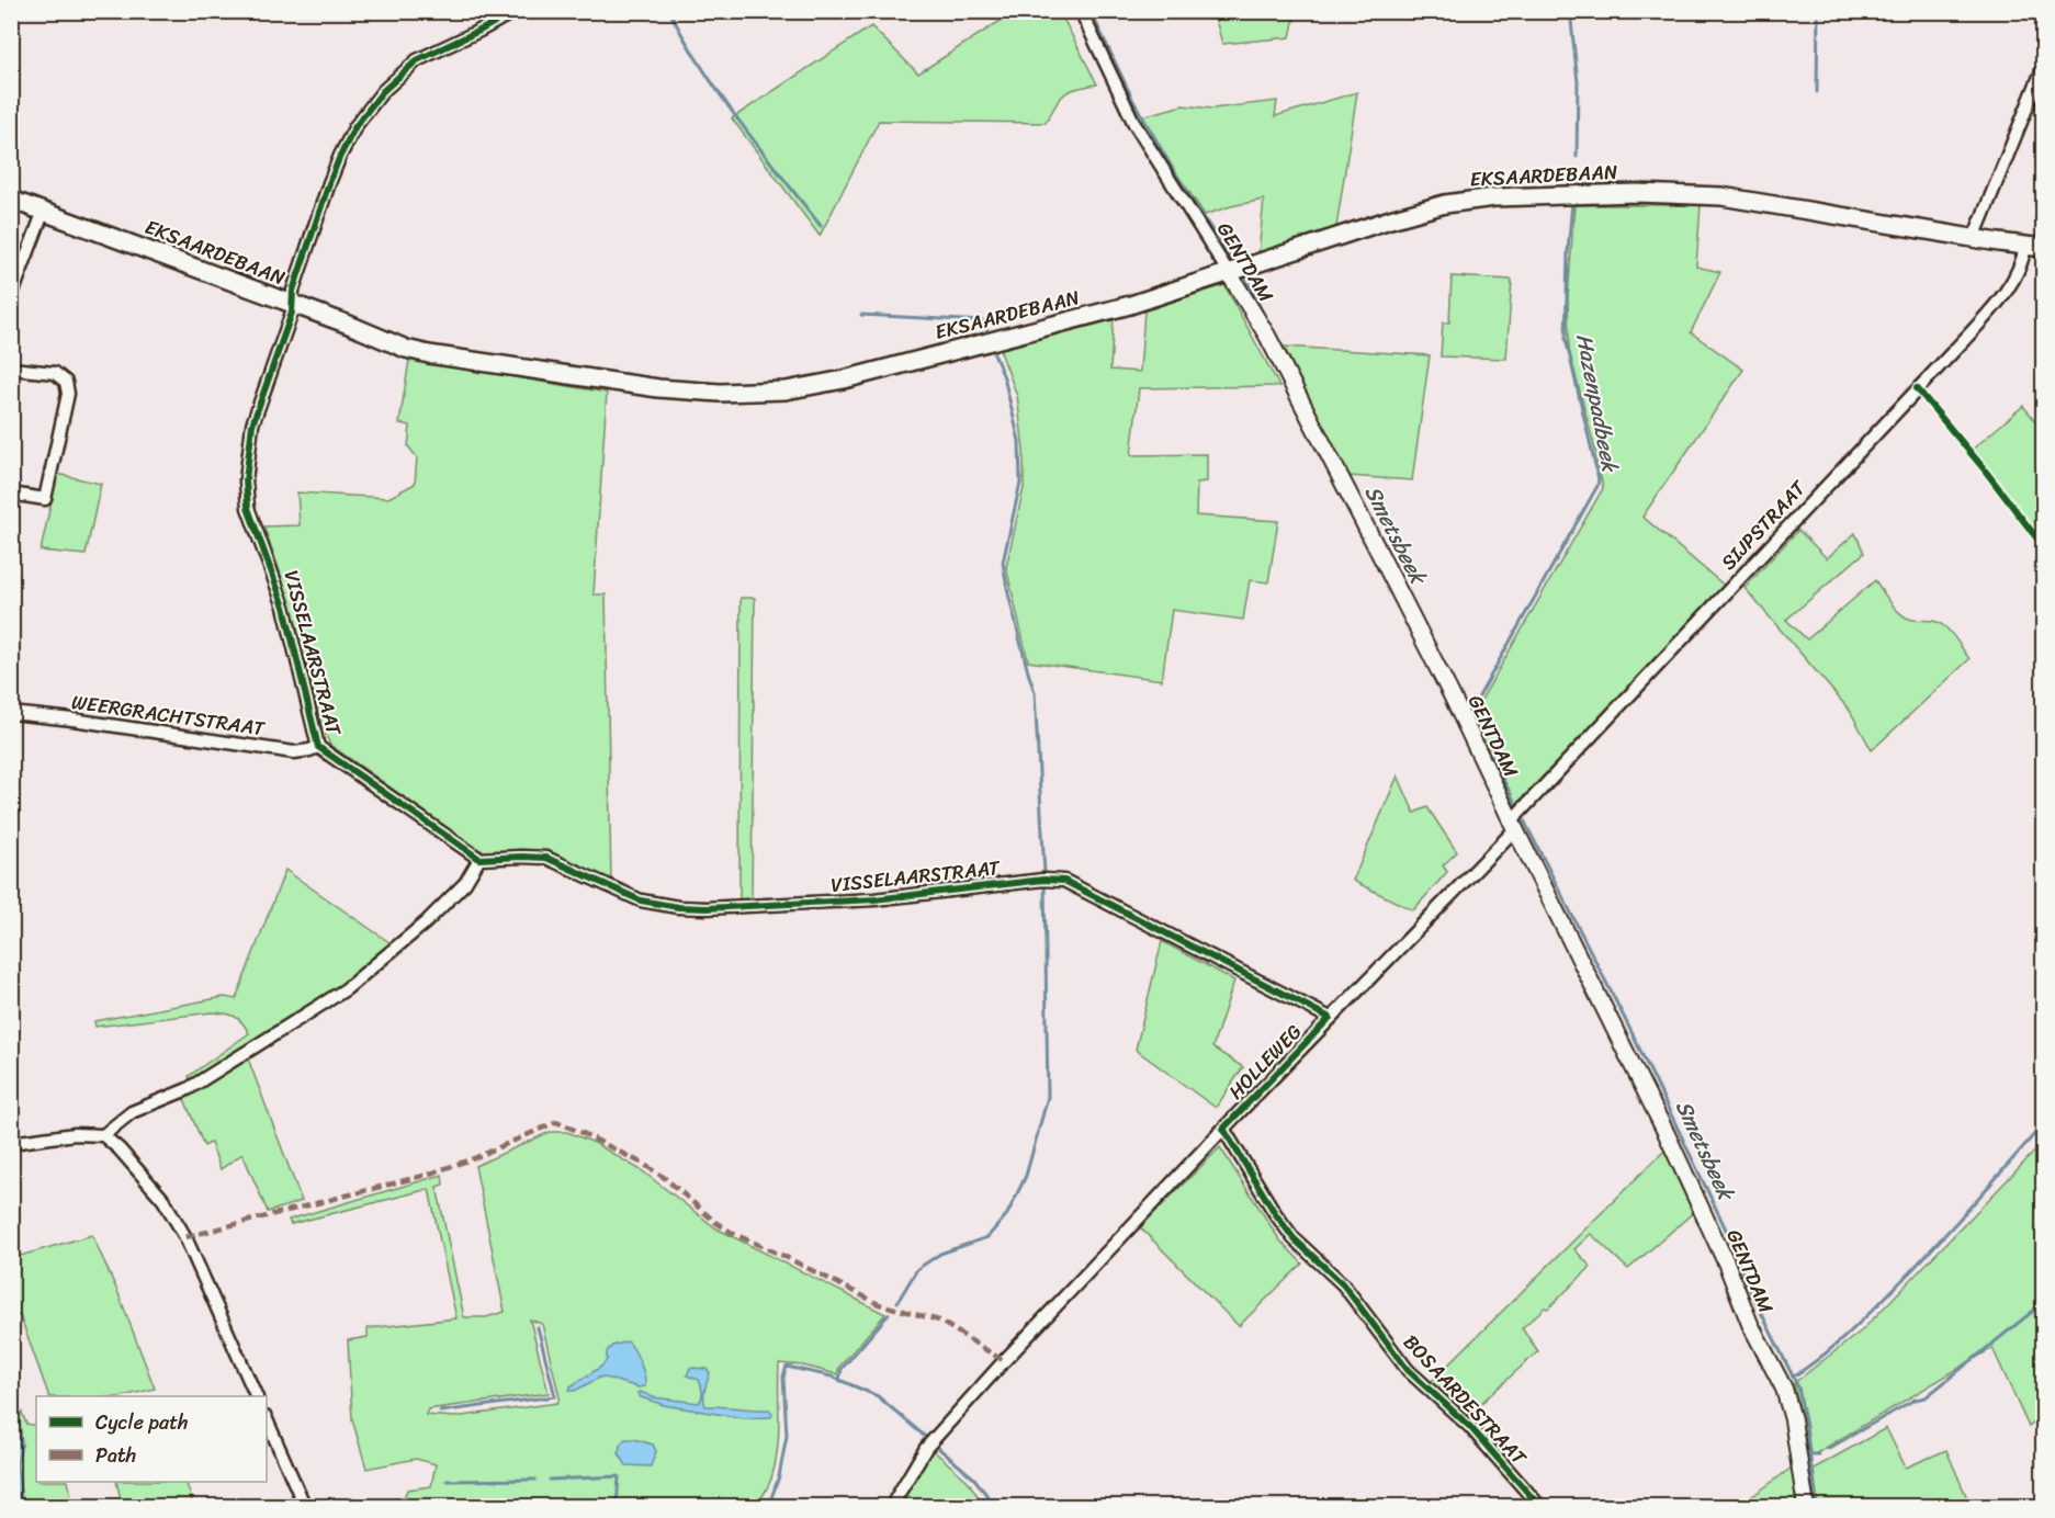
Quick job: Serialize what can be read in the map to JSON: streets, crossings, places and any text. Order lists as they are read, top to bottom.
{
  "streets": {
    "main road": ["EKSAARDEBAAN"],
    "street": [
      "GENTDAM",
      "SIJPSTRAAT",
      "VISSELAARSTRAAT",
      "WEERGRACHTSTRAAT",
      "HOLLEWEG",
      "BOSAARDESTRAAT"
    ]
  },
  "crossings": [
    ["EKSAARDEBAAN", "GENTDAM"],
    ["EKSAARDEBAAN", "SIJPSTRAAT"],
    ["EKSAARDEBAAN", "VISSELAARSTRAAT"],
    ["GENTDAM", "SIJPSTRAAT"],
    ["GENTDAM", "HOLLEWEG"],
    ["SIJPSTRAAT", "HOLLEWEG"],
    ["VISSELAARSTRAAT", "WEERGRACHTSTRAAT"],
    ["VISSELAARSTRAAT", "HOLLEWEG"],
    ["HOLLEWEG", "BOSAARDESTRAAT"]
  ],
  "water": ["Hazenpadbeek", "Smetsbeek"],
  "legend": ["Cycle path", "Path"]
}
